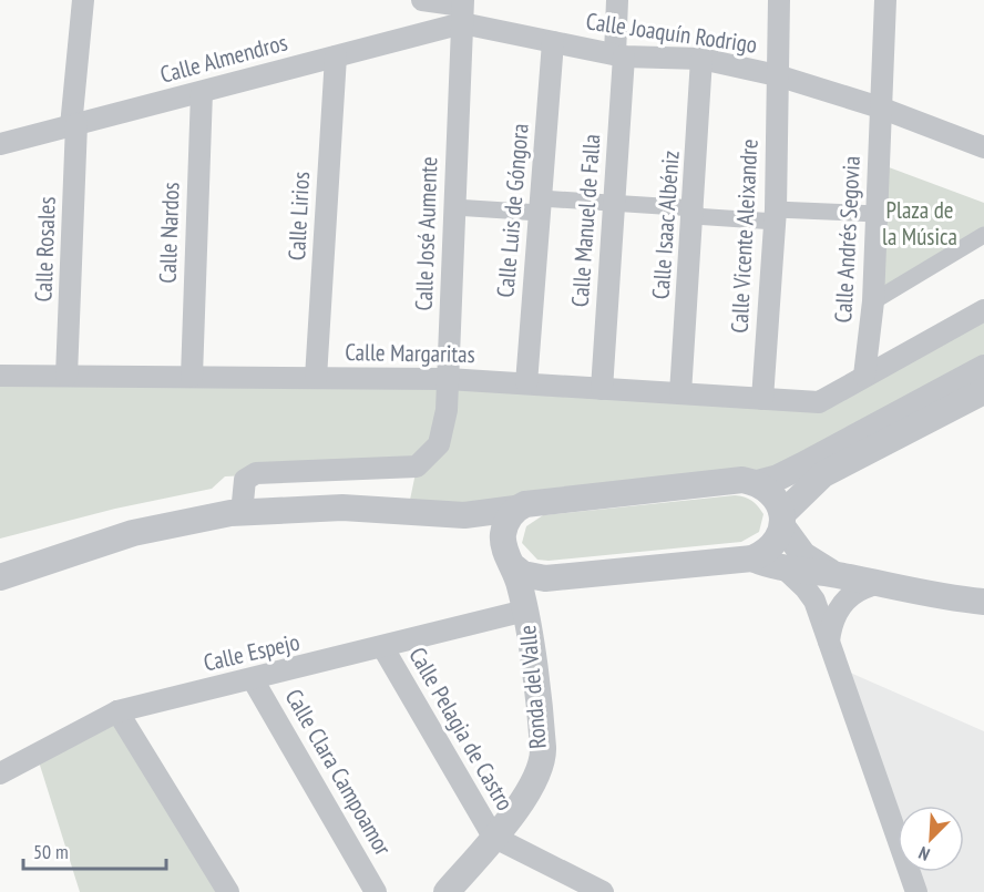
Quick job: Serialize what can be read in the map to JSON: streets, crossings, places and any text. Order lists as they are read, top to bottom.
{
  "streets": {
    "street": [
      "Calle Joaquín Rodrigo",
      "Calle Almendros",
      "Calle Luis de Góngora",
      "Calle Lirios",
      "Calle Manuel de Falla",
      "Calle Isaac Albéniz",
      "Calle Nardos",
      "Calle José Aumente",
      "Calle Vicente Aleixandre",
      "Calle Andrés Segovia",
      "Calle Rosales",
      "Calle Margaritas",
      "Calle Espejo",
      "Ronda del Valle",
      "Calle Pelagia de Castro",
      "Calle Clara Campoamor"
    ]
  },
  "crossings": [
    ["Calle Joaquín Rodrigo", "Calle Almendros"],
    ["Calle Joaquín Rodrigo", "Calle Luis de Góngora"],
    ["Calle Joaquín Rodrigo", "Calle Manuel de Falla"],
    ["Calle Joaquín Rodrigo", "Calle Isaac Albéniz"],
    ["Calle Joaquín Rodrigo", "Calle José Aumente"],
    ["Calle Joaquín Rodrigo", "Calle Vicente Aleixandre"],
    ["Calle Joaquín Rodrigo", "Calle Andrés Segovia"],
    ["Calle Almendros", "Calle Lirios"],
    ["Calle Almendros", "Calle Nardos"],
    ["Calle Almendros", "Calle José Aumente"],
    ["Calle Almendros", "Calle Rosales"],
    ["Calle Luis de Góngora", "Calle Margaritas"],
    ["Calle Lirios", "Calle Margaritas"],
    ["Calle Manuel de Falla", "Calle Margaritas"],
    ["Calle Isaac Albéniz", "Calle Margaritas"],
    ["Calle Nardos", "Calle Margaritas"],
    ["Calle José Aumente", "Calle Margaritas"],
    ["Calle Vicente Aleixandre", "Calle Margaritas"],
    ["Calle Andrés Segovia", "Calle Margaritas"],
    ["Calle Rosales", "Calle Margaritas"],
    ["Calle Espejo", "Ronda del Valle"],
    ["Calle Espejo", "Calle Pelagia de Castro"],
    ["Calle Espejo", "Calle Clara Campoamor"],
    ["Ronda del Valle", "Calle Pelagia de Castro"]
  ],
  "parks": ["Plaza de la Música"],
  "scale_bar": "50 m",
  "north": "bottom left"
}
